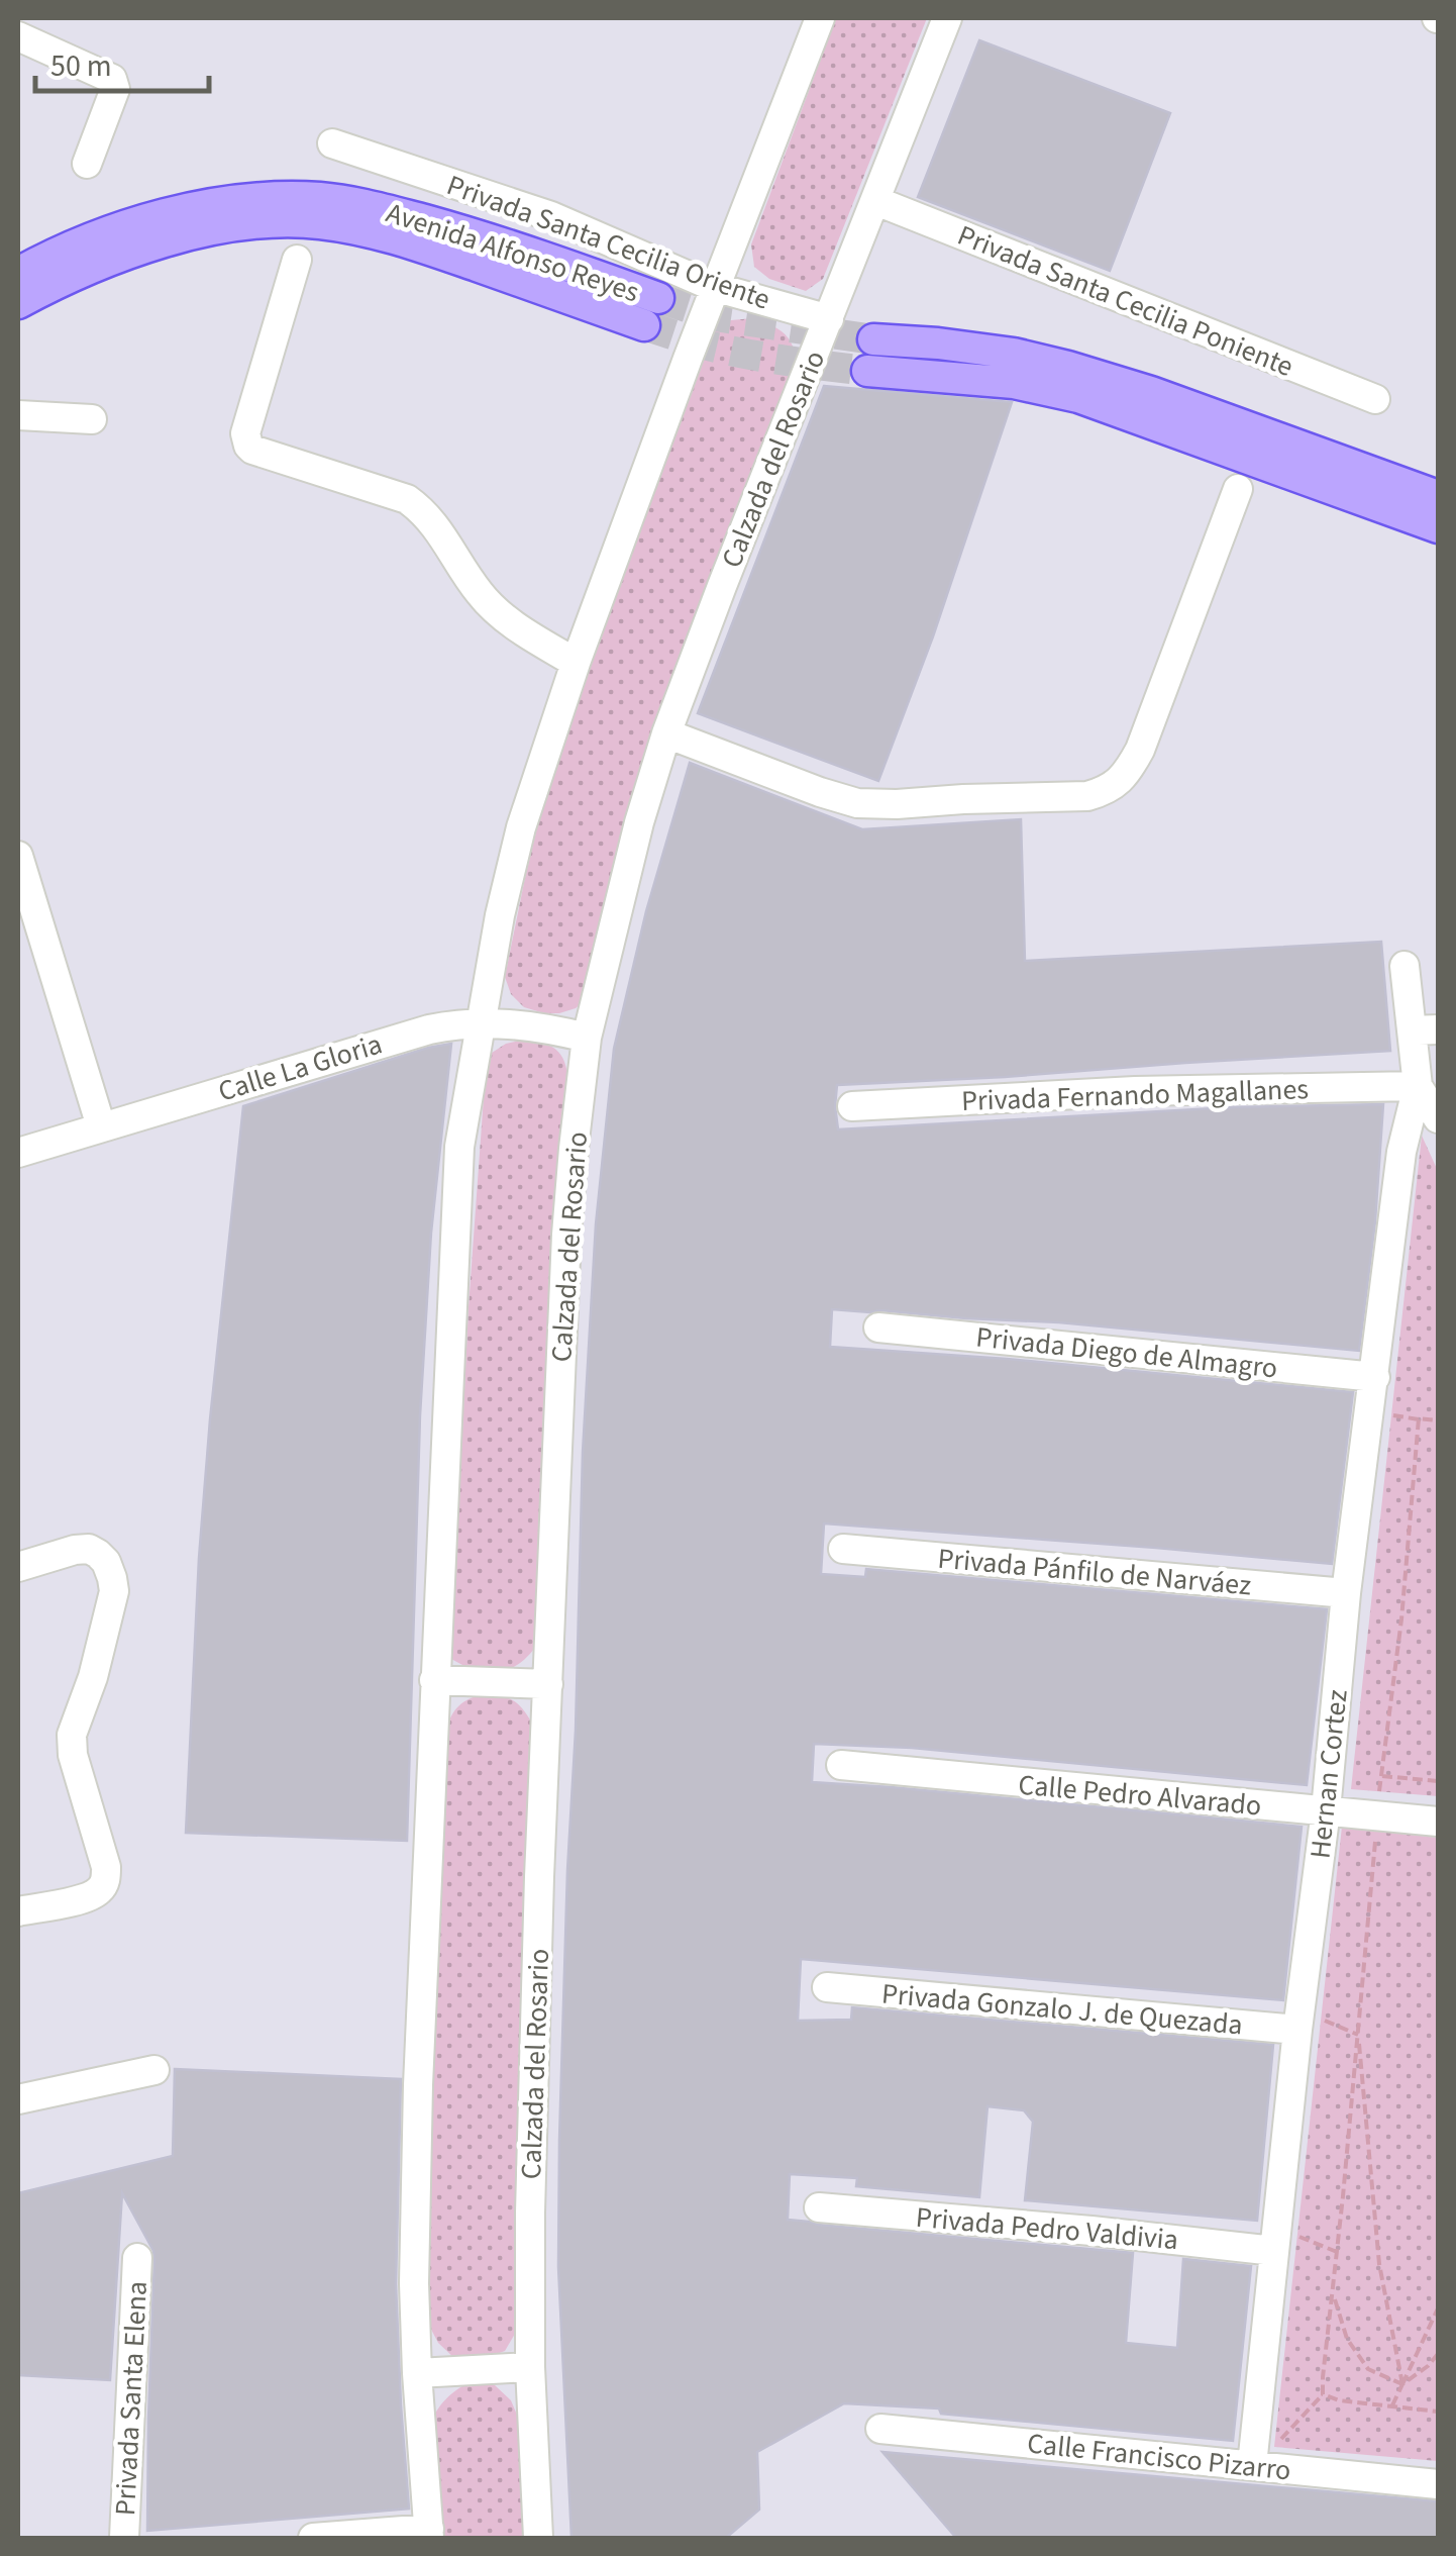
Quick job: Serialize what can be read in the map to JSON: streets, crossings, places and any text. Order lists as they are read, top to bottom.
{
  "streets": {
    "main road": ["Avenida Alfonso Reyes"],
    "street": [
      "Privada Santa Cecilia Oriente",
      "Privada Santa Cecilia Poniente",
      "Calzada del Rosario",
      "Calle La Gloria",
      "Privada Fernando Magallanes",
      "Privada Diego de Almagro",
      "Privada Pánfilo de Narváez",
      "Hernan Cortez",
      "Calle Pedro Alvarado",
      "Privada Gonzalo J. de Quezada",
      "Privada Pedro Valdivia",
      "Privada Santa Elena",
      "Calle Francisco Pizarro"
    ]
  },
  "crossings": [
    ["Privada Santa Cecilia Oriente", "Calzada del Rosario"],
    ["Privada Santa Cecilia Poniente", "Calzada del Rosario"],
    ["Calzada del Rosario", "Calle La Gloria"],
    ["Privada Fernando Magallanes", "Hernan Cortez"],
    ["Privada Diego de Almagro", "Hernan Cortez"],
    ["Privada Pánfilo de Narváez", "Hernan Cortez"],
    ["Hernan Cortez", "Calle Pedro Alvarado"],
    ["Hernan Cortez", "Privada Gonzalo J. de Quezada"],
    ["Hernan Cortez", "Privada Pedro Valdivia"],
    ["Hernan Cortez", "Calle Francisco Pizarro"]
  ],
  "scale_bar": "50 m"
}
